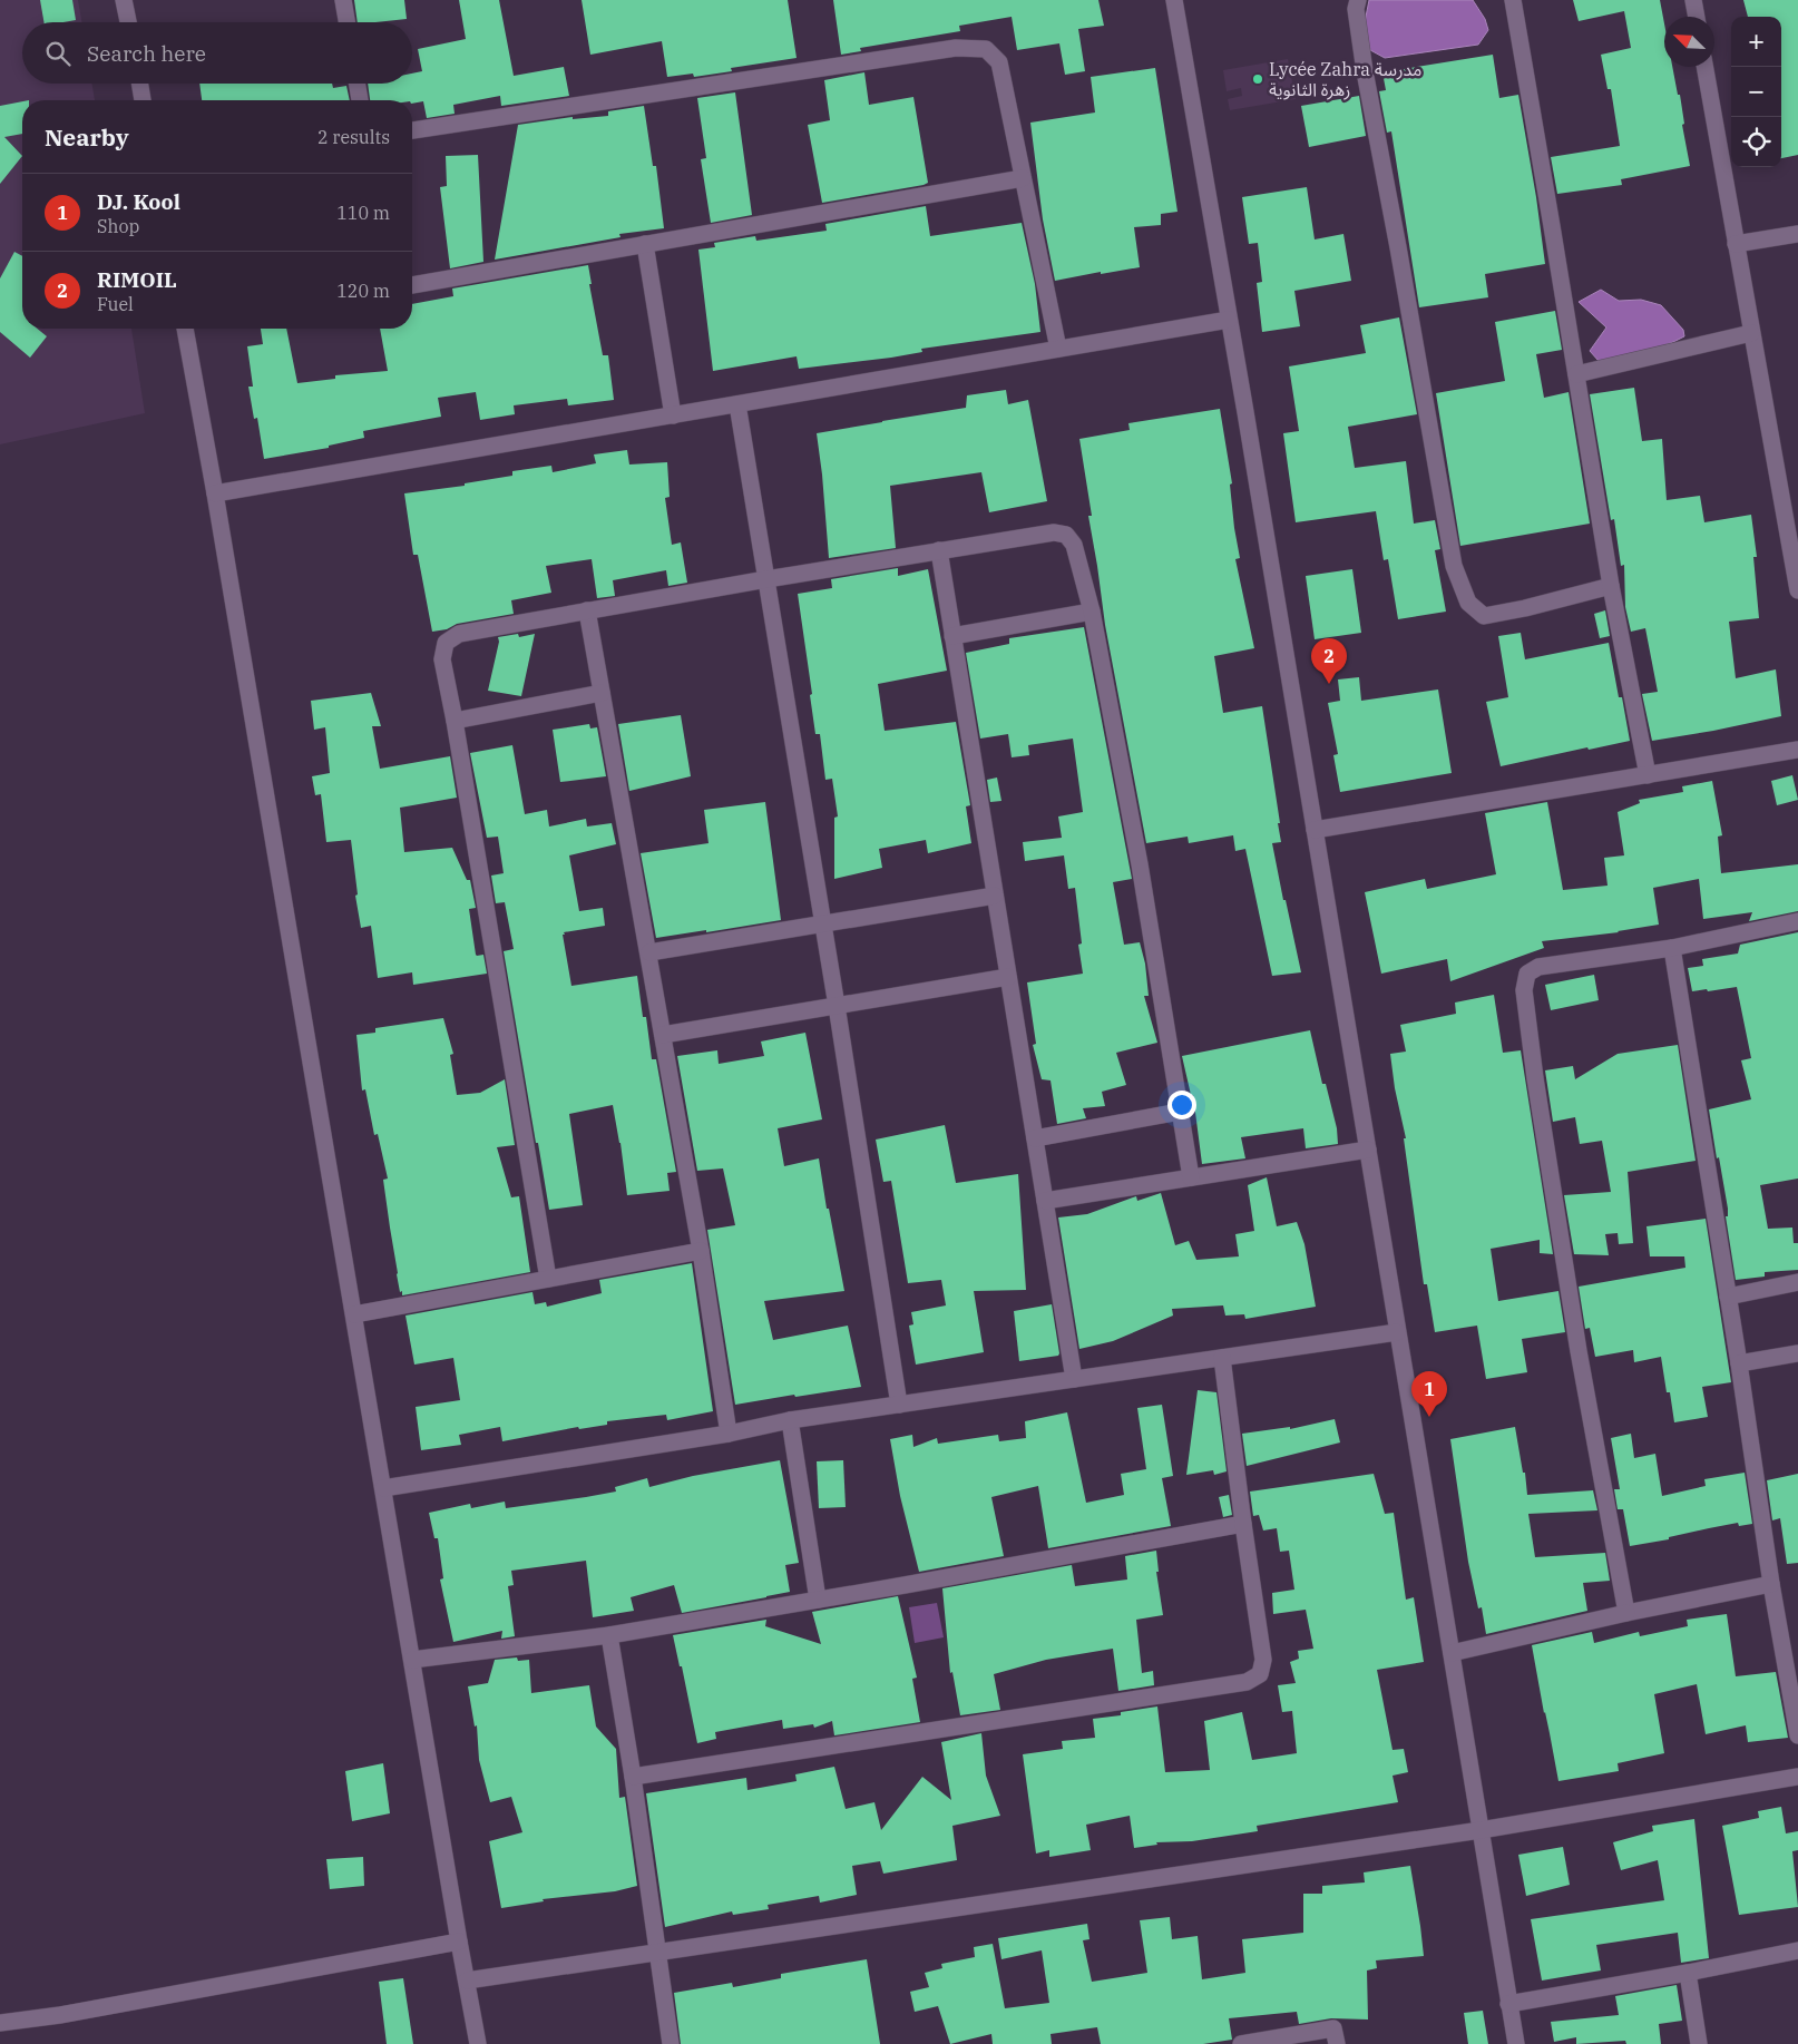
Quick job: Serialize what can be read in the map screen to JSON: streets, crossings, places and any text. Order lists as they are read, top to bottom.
{
  "places": ["Lycée Zahra مدرسة زهرة الثانوية"],
  "north": "top left",
  "page": {
    "map_buttons": ["+", "−"],
    "search": "Search here",
    "heading": ["Nearby", "2 results"],
    "list": [
      {
        "mark": "1",
        "name": "DJ. Kool",
        "note": "Shop",
        "value": "110 m"
      },
      {
        "mark": "2",
        "name": "RIMOIL",
        "note": "Fuel",
        "value": "120 m"
      }
    ],
    "pins": ["2", "1"]
  }
}
